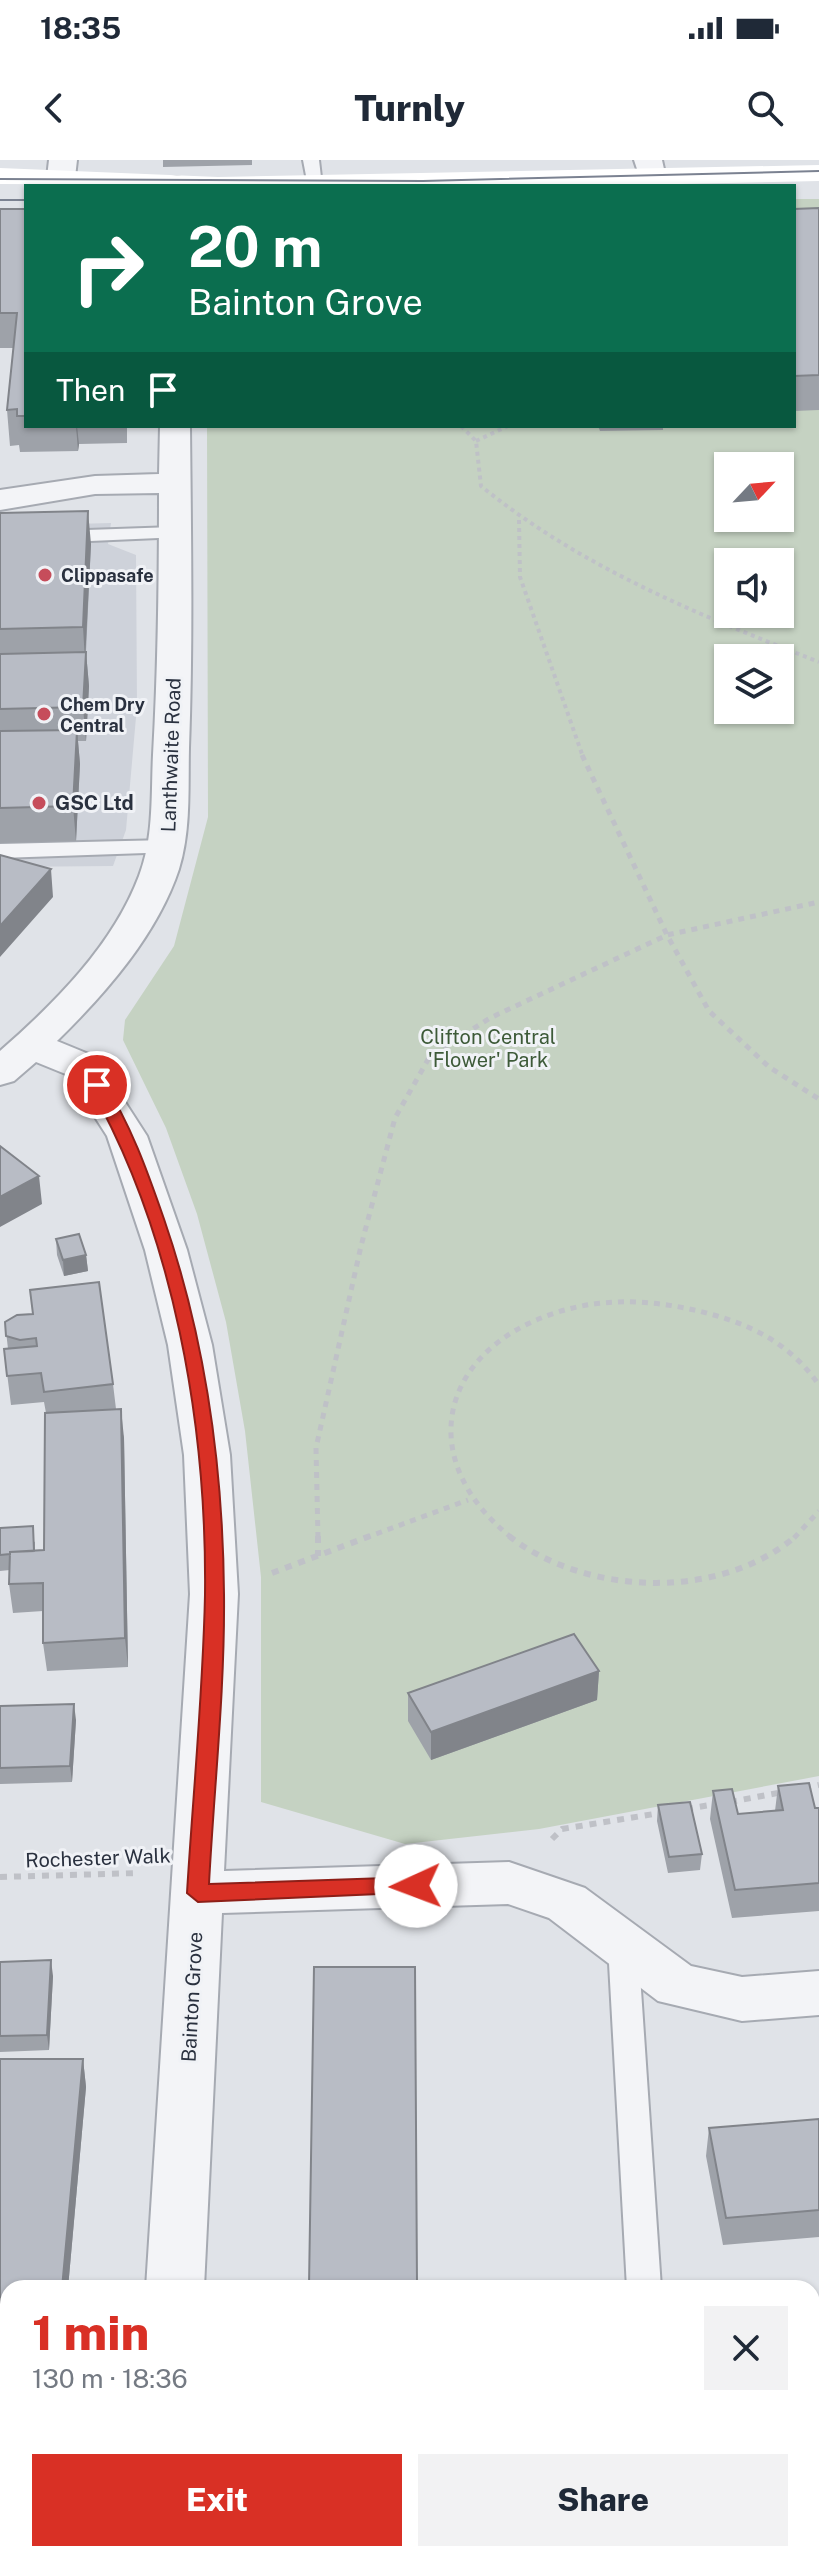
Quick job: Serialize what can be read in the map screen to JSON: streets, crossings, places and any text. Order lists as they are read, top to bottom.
{
  "streets": {
    "street": ["Lanthwaite Road", "Bainton Grove"],
    "path": ["Rochester Walk"]
  },
  "crossings": [
    ["Lanthwaite Road", "Bainton Grove"],
    ["Rochester Walk", "Bainton Grove"]
  ],
  "parks": ["Clifton Central 'Flower' Park"],
  "places": ["Clippasafe", "Chem Dry Central", "GSC Ltd"],
  "north": "top right",
  "page": {
    "status": "18:35",
    "header": "Turnly",
    "turn": ["20 m", "Bainton Grove"],
    "then": "Then",
    "heading": ["1 min", "130 m · 18:36"],
    "buttons": ["Exit", "Share"]
  }
}
